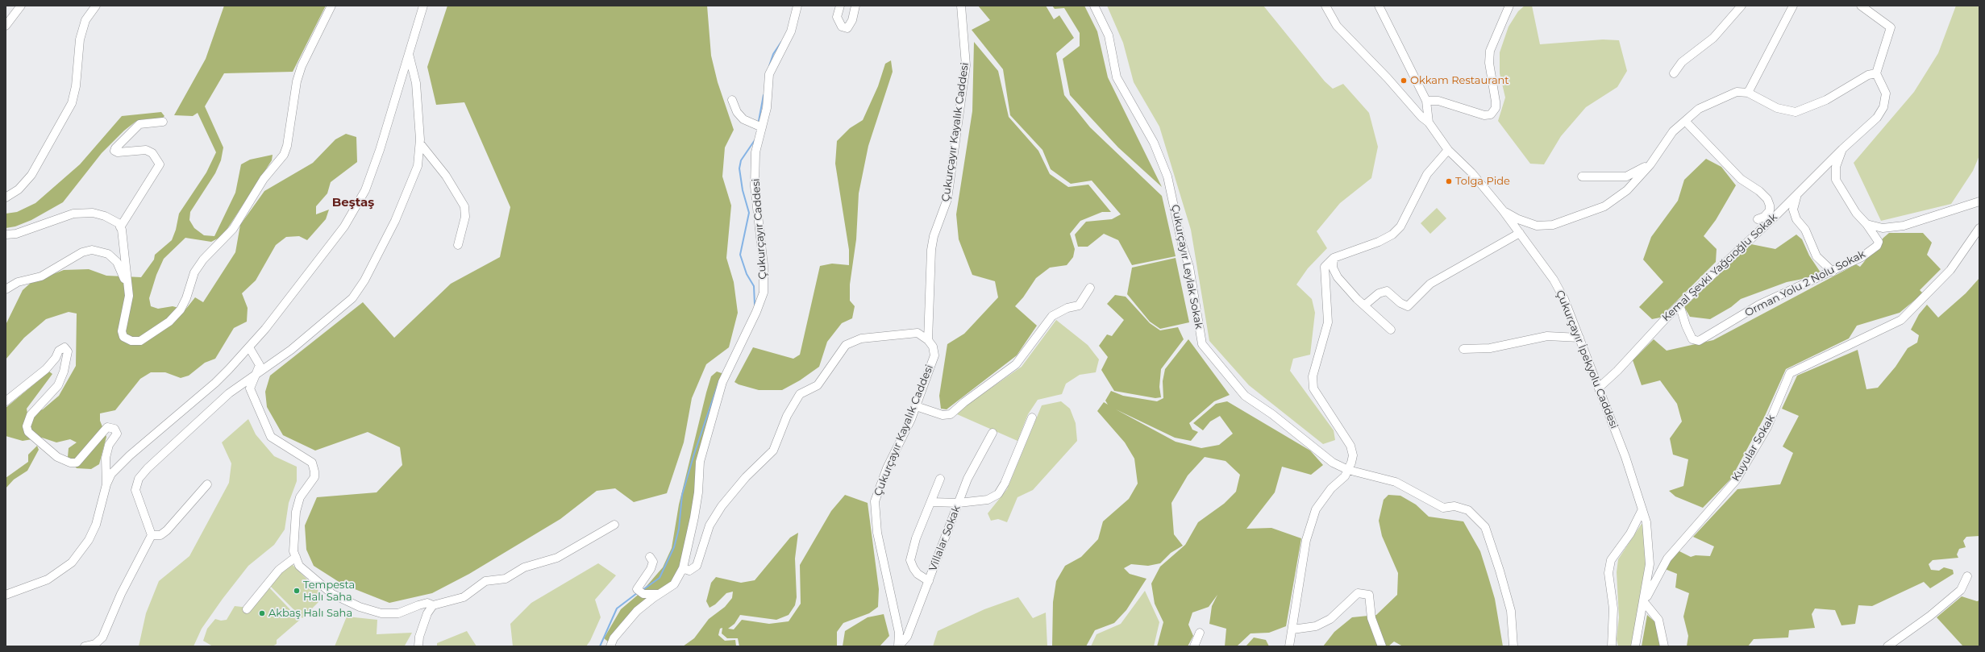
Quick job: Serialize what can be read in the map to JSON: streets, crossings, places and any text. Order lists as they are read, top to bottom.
{
  "streets": {
    "street": [
      "Çukurçayır Kayalık Caddesi",
      "Çukurçayır Caddesi",
      "Çukurçayır Leylak Sokak",
      "Kemal Şevki Yağcıoğlu Sokak",
      "Orman Yolu 2 Nolu Sokak",
      "Çukurçayır İpekyolu Caddesi",
      "Kuyular Sokak",
      "Villalar Sokak"
    ]
  },
  "crossings": [
    ["Çukurçayır Kayalık Caddesi", "Villalar Sokak"],
    ["Kemal Şevki Yağcıoğlu Sokak", "Orman Yolu 2 Nolu Sokak"],
    ["Kemal Şevki Yağcıoğlu Sokak", "Çukurçayır İpekyolu Caddesi"],
    ["Çukurçayır İpekyolu Caddesi", "Kuyular Sokak"]
  ],
  "districts": ["Beştaş"],
  "places": [
    "Okkam Restaurant",
    "Tolga Pide",
    "Tempesta Halı Saha",
    "Akbaş Halı Saha"
  ]
}
